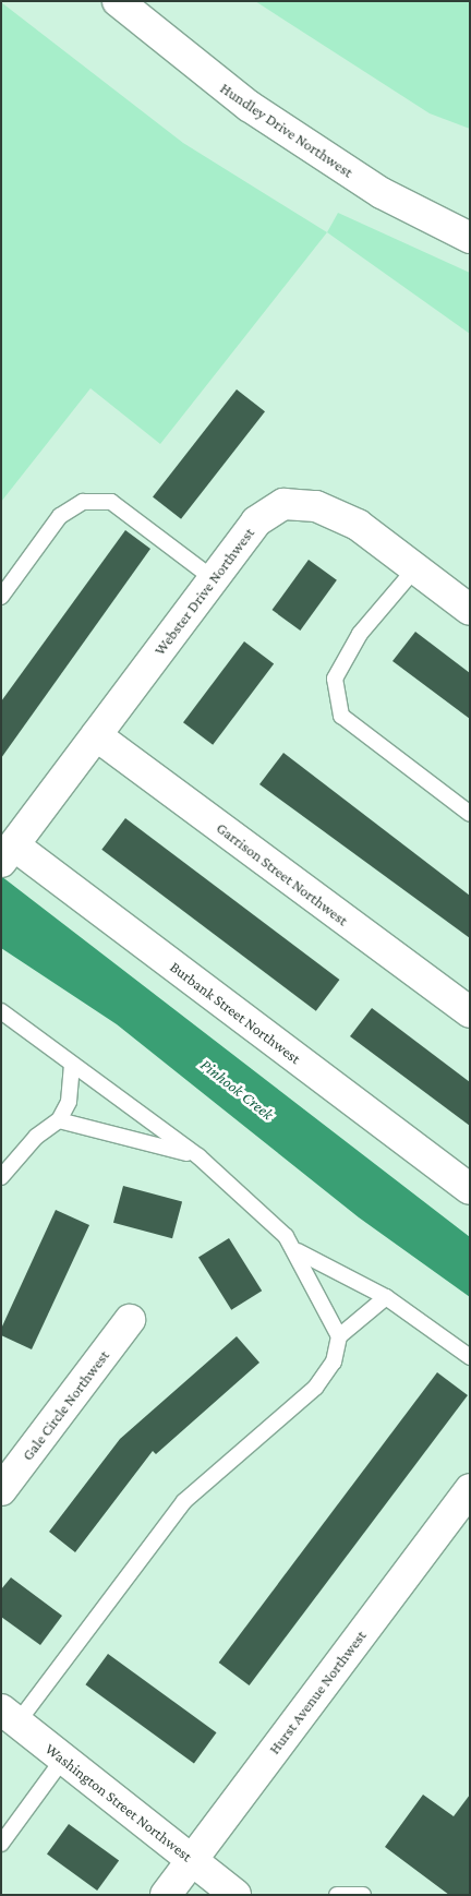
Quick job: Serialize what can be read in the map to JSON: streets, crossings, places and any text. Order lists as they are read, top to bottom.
{
  "streets": {
    "street": [
      "Hundley Drive Northwest",
      "Webster Drive Northwest",
      "Garrison Street Northwest",
      "Burbank Street Northwest",
      "Gale Circle Northwest",
      "Hurst Avenue Northwest",
      "Washington Street Northwest"
    ]
  },
  "crossings": [
    ["Webster Drive Northwest", "Garrison Street Northwest"],
    ["Webster Drive Northwest", "Burbank Street Northwest"],
    ["Hurst Avenue Northwest", "Washington Street Northwest"]
  ],
  "water": ["Pinhook Creek"]
}
